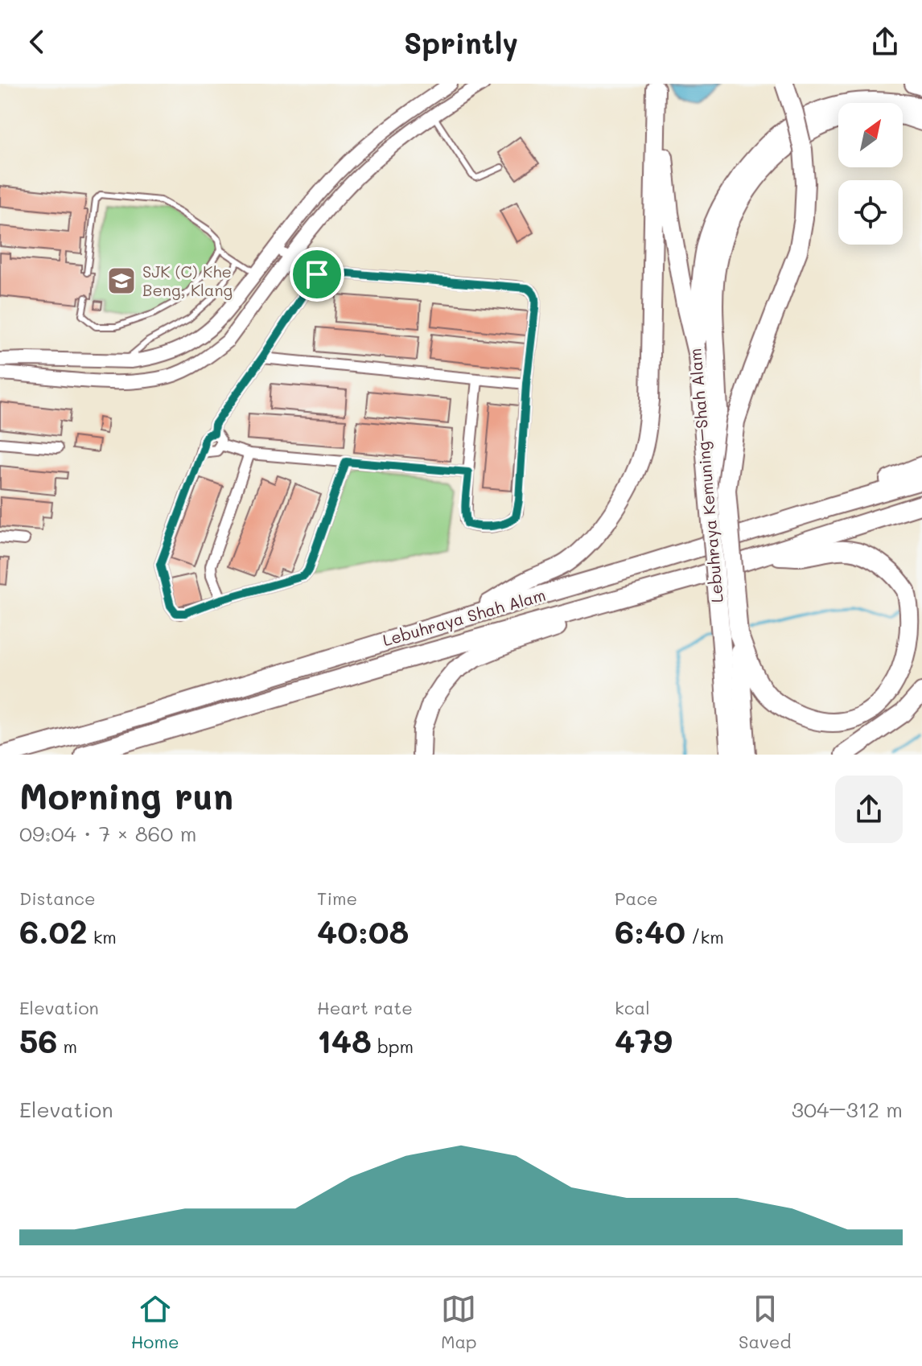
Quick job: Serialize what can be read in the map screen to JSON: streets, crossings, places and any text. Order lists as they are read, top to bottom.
{
  "streets": {
    "highway": ["Lebuhraya Kemuning–Shah Alam", "Lebuhraya Shah Alam"]
  },
  "places": {
    "school or university": ["SJK (C) Khe Beng, Klang"]
  },
  "north": "top right",
  "page": {
    "header": "Sprintly",
    "heading": ["Morning run", "09:04 · 7 × 860 m"],
    "stats": [
      ["Distance", "6.02 km"],
      ["Time", "40:08"],
      ["Pace", "6:40 /km"],
      ["Elevation", "56 m"],
      ["Heart rate", "148 bpm"],
      ["kcal", "479"]
    ],
    "chart": ["Elevation", "304–312 m"],
    "tabs": ["Home", "Map", "Saved"]
  }
}
